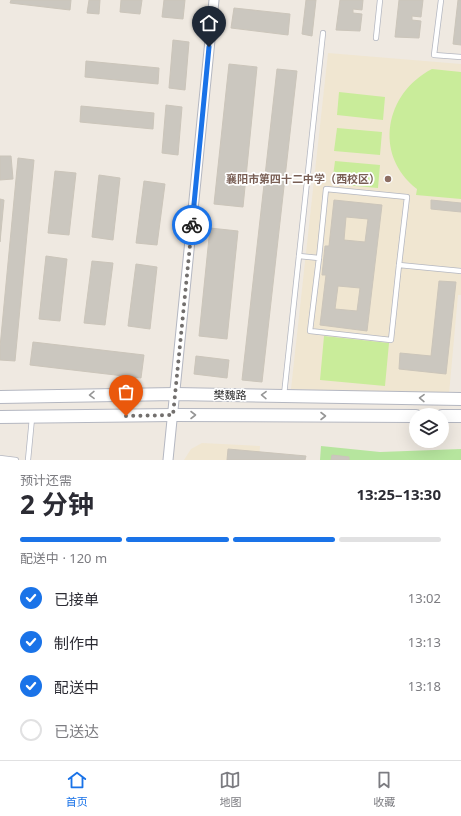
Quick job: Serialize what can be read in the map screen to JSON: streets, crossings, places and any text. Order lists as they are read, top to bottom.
{
  "streets": {
    "street": ["樊魏路"]
  },
  "places": ["襄阳市第四十二中学（西校区）"],
  "page": {
    "heading": ["2 分钟", "预计还需", "13:25–13:30"],
    "bar": "配送中 · 120 m",
    "list": [
      ["已接单", "13:02"],
      ["制作中", "13:13"],
      ["配送中", "13:18"],
      "已送达"
    ],
    "tabs": ["首页", "地图", "收藏"]
  }
}
